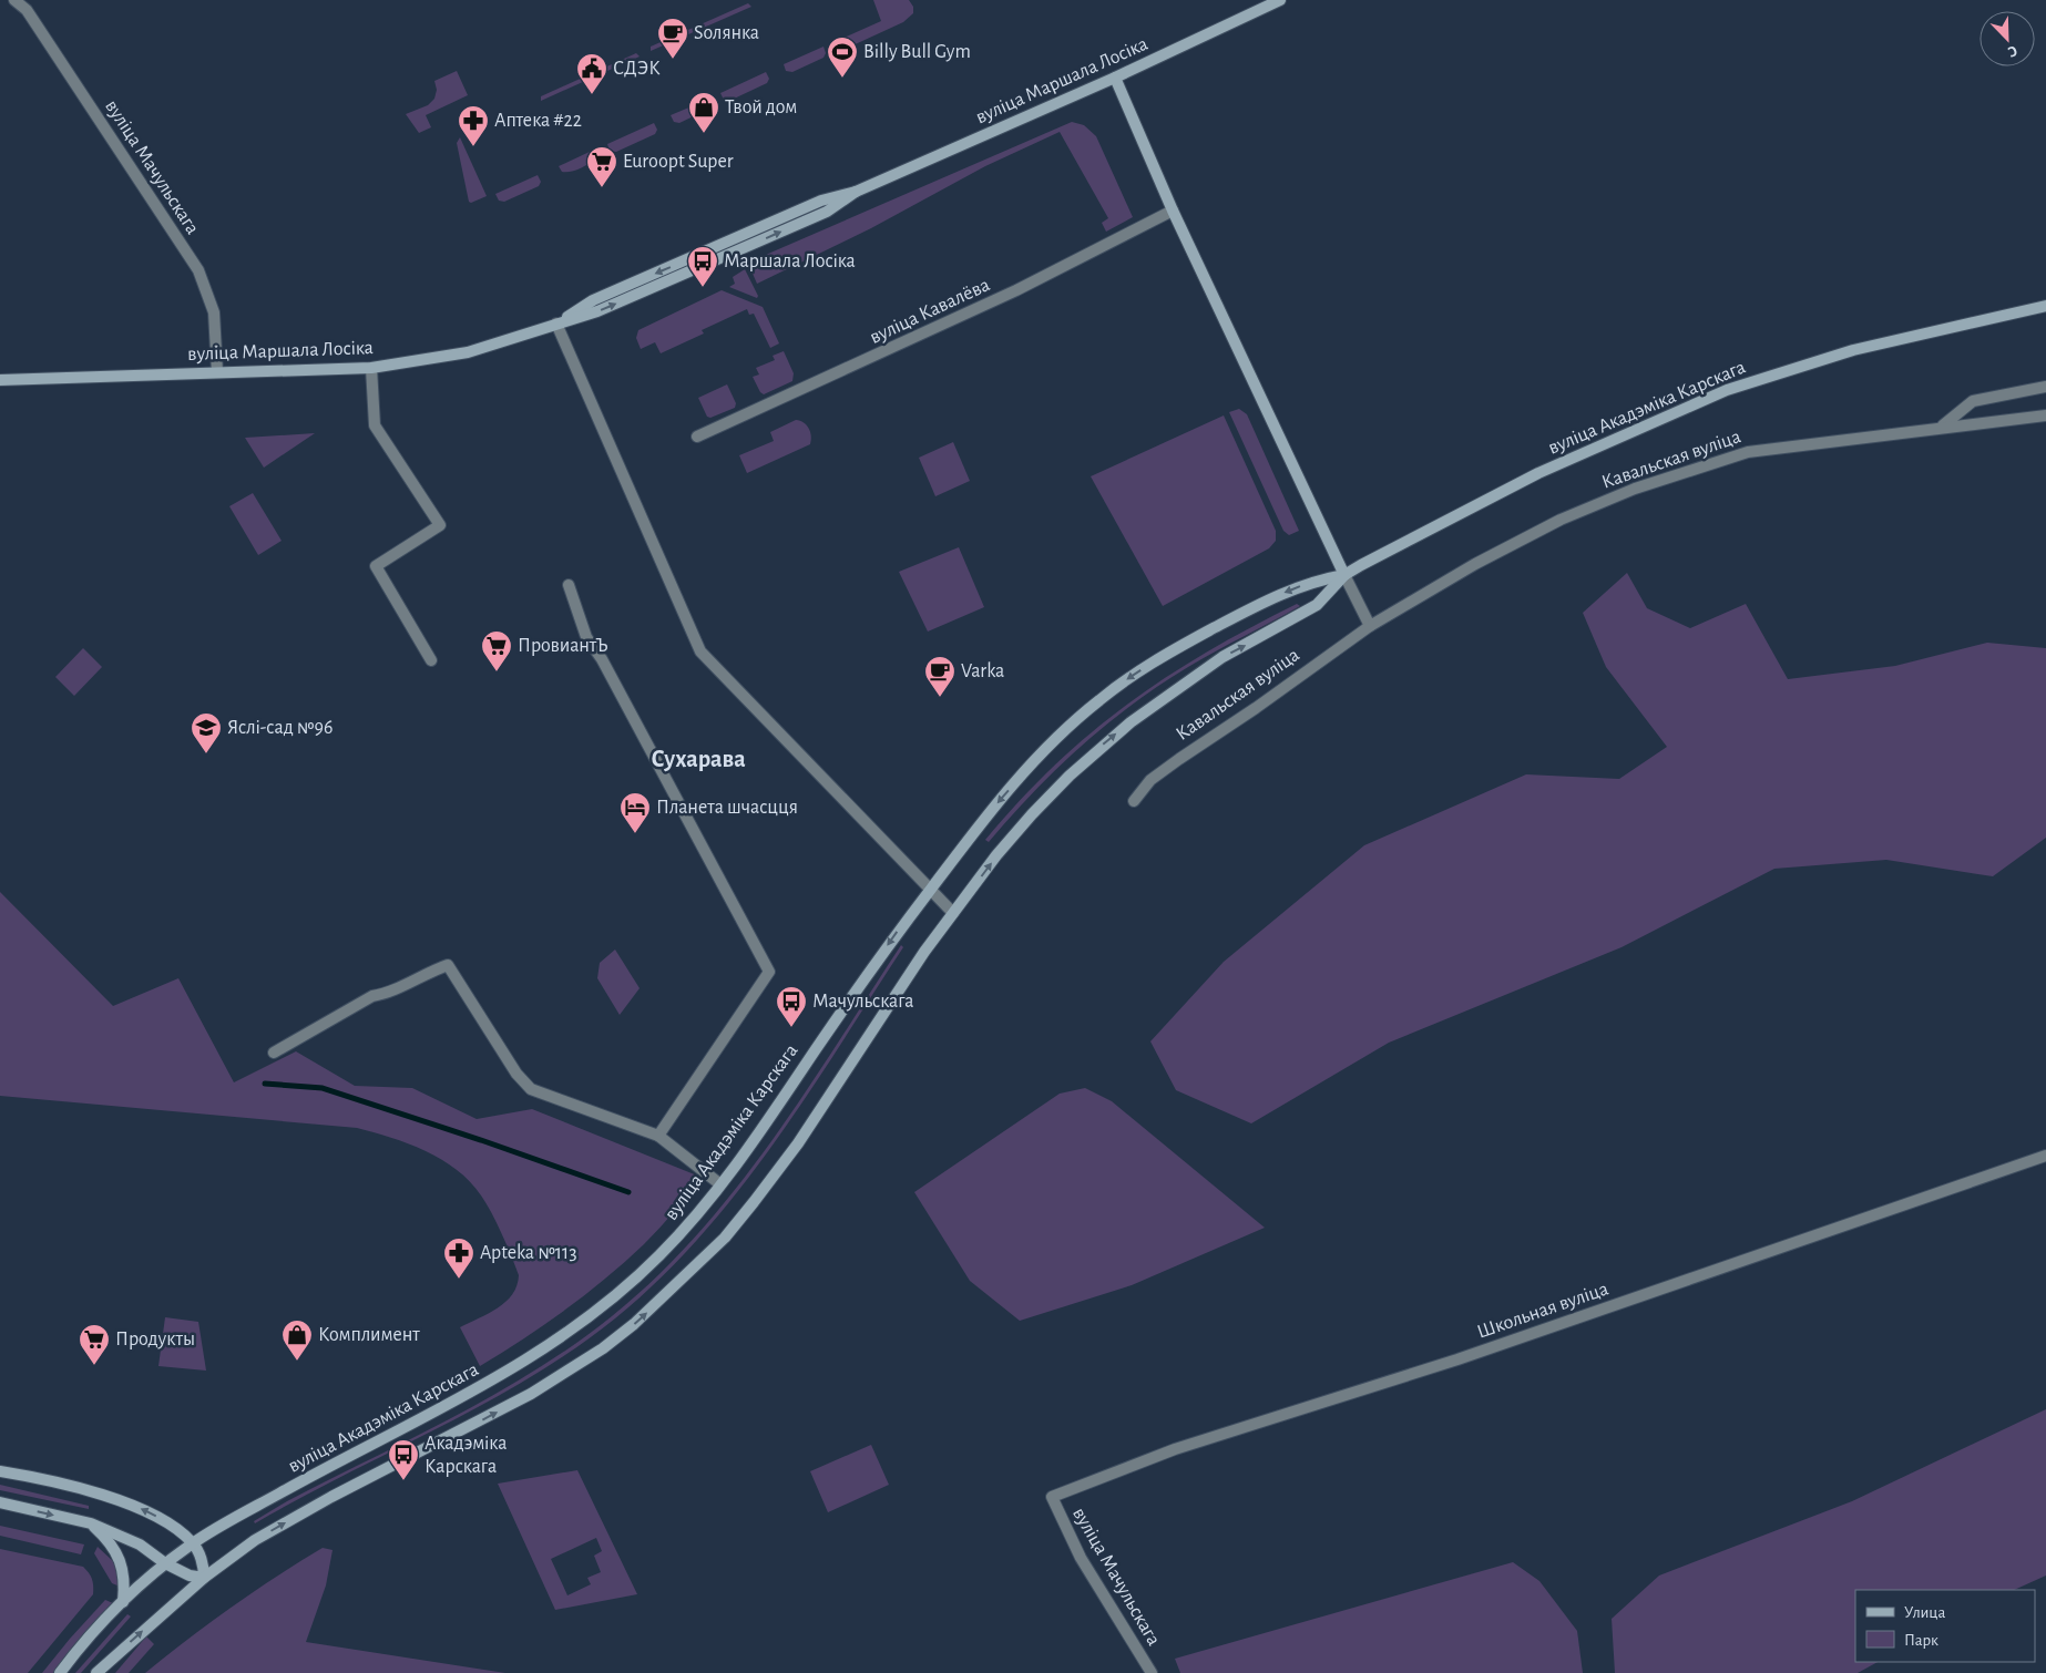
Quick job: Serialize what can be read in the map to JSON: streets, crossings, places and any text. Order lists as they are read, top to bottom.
{
  "streets": {
    "main road": ["вуліца Маршала Лосіка", "вуліца Акадэміка Карскага"],
    "street": [
      "вуліца Мачульскага",
      "вуліца Кавалёва",
      "Кавальская вуліца",
      "Школьная вуліца"
    ]
  },
  "crossings": [
    ["вуліца Маршала Лосіка", "вуліца Мачульскага"],
    ["вуліца Мачульскага", "Школьная вуліца"]
  ],
  "districts": ["Сухарава"],
  "places": {
    "cafe": ["Sолянка", "Varka"],
    "sports": ["Billy Bull Gym"],
    "public building": ["СДЭК"],
    "shop": ["Твой дом", "Комплимент"],
    "pharmacy": ["Аптека #22", "Apteka №113"],
    "supermarket": ["Euroopt Super", "ПровиантЪ", "Продукты"],
    "bus stop": ["Маршала Лосіка", "Мачульскага", "Акадэміка Карскага"],
    "school or university": ["Яслі-сад №96"],
    "hotel": ["Планета шчасцця"]
  },
  "legend": ["Улица", "Парк"],
  "north": "bottom right"
}
